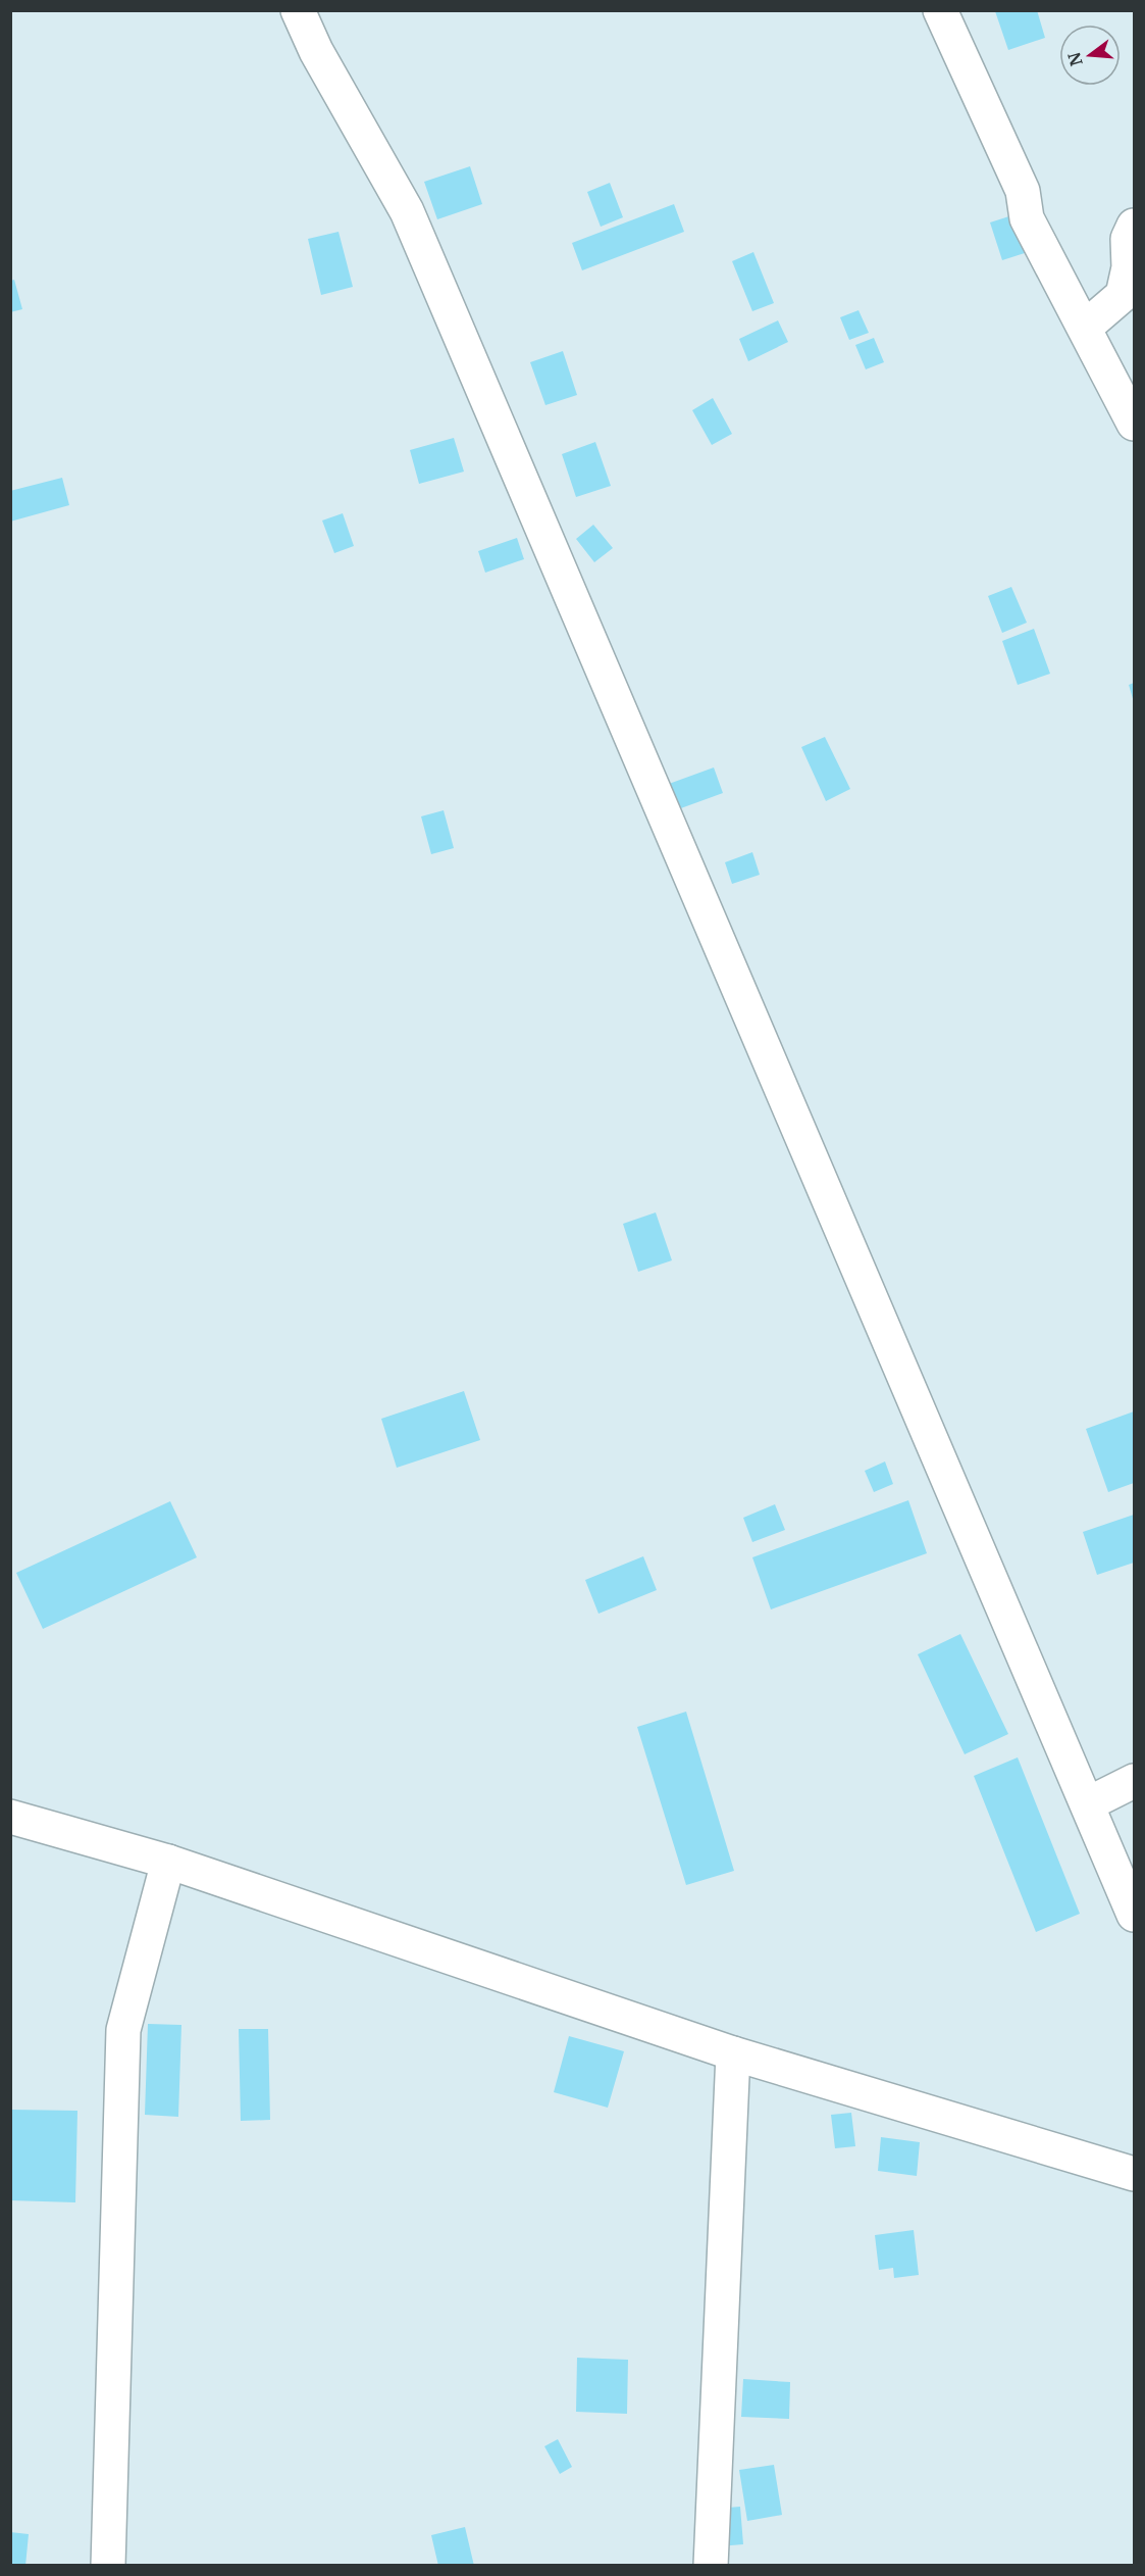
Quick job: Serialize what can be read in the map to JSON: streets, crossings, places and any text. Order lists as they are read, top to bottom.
{
  "north": "left"
}
